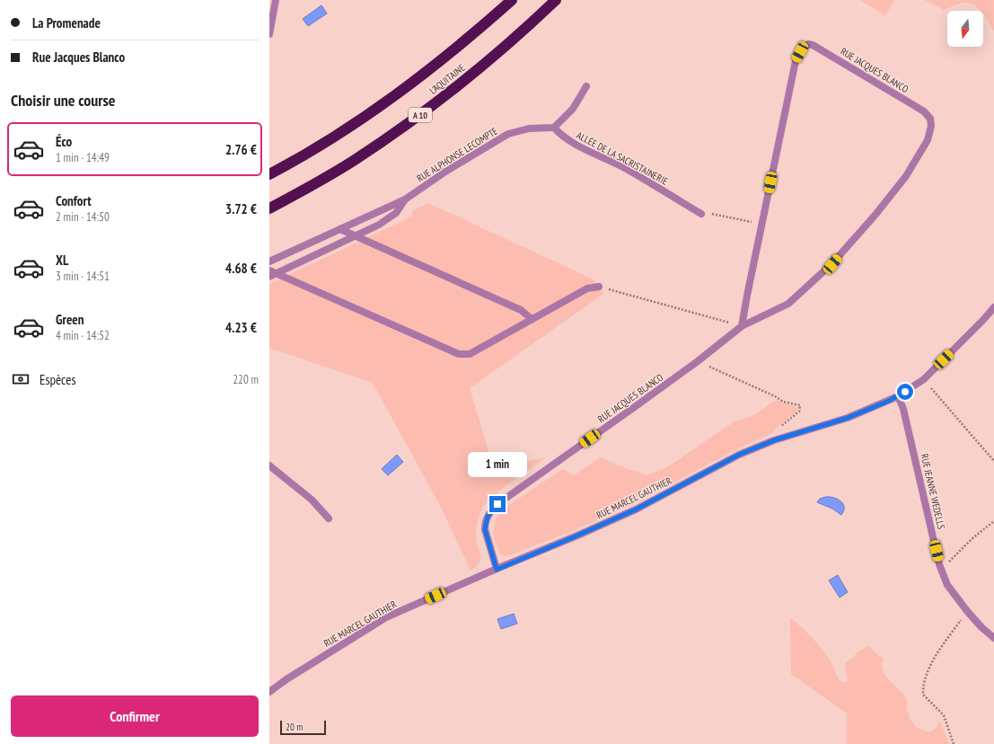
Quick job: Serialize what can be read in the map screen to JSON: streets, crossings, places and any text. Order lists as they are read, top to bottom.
{
  "streets": {
    "highway": ["L'AQUITAINE", "A 10"],
    "street": [
      "RUE JACQUES BLANCO",
      "RUE ALPHONSE LECOMPTE",
      "ALLÉE DE LA SACRISTAINERIE",
      "RUE JEANNE WEDELLS",
      "RUE MARCEL GAUTHIER"
    ]
  },
  "crossings": [
    ["RUE JACQUES BLANCO", "RUE MARCEL GAUTHIER"],
    ["RUE ALPHONSE LECOMPTE", "ALLÉE DE LA SACRISTAINERIE"],
    ["RUE JEANNE WEDELLS", "RUE MARCEL GAUTHIER"]
  ],
  "scale_bar": "20 m",
  "north": "bottom",
  "page": {
    "banner": ["La Promenade", "Rue Jacques Blanco"],
    "heading": "Choisir une course",
    "list": [
      {
        "name": "Éco",
        "note": "1 min · 14:49",
        "value": "2.76 €"
      },
      {
        "name": "Confort",
        "note": "2 min · 14:50",
        "value": "3.72 €"
      },
      {
        "name": "XL",
        "note": "3 min · 14:51",
        "value": "4.68 €"
      },
      {
        "name": "Green",
        "note": "4 min · 14:52",
        "value": "4.23 €"
      }
    ],
    "pay": ["Espèces", "220 m"],
    "bubble": "1 min",
    "buttons": "Confirmer",
    "scale": "20 m"
  }
}
